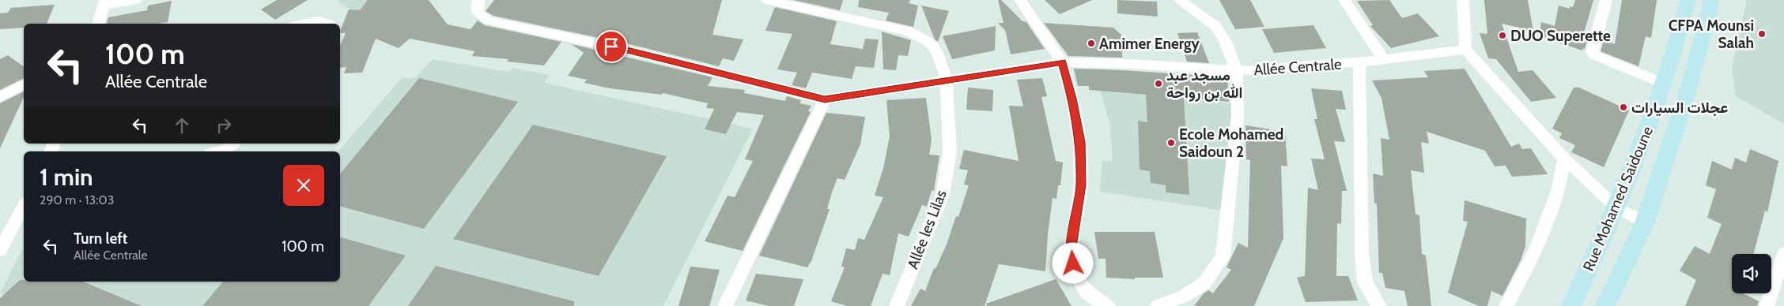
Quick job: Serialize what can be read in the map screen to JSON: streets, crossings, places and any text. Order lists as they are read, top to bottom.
{
  "streets": {
    "main road": ["Rue Mohamed Saidoune"],
    "street": ["Allée Centrale", "Allée les Lilas"]
  },
  "crossings": [
    ["Allée Centrale", "Allée les Lilas"]
  ],
  "places": [
    "CFPA Mounsi Salah",
    "DUO Superette",
    "Amimer Energy",
    "مسجد عبد الله بن رواحة",
    "عجلات السيارات",
    "Ecole Mohamed Saidoun 2"
  ],
  "page": {
    "turn": ["100 m", "Allée Centrale"],
    "heading": ["1 min", "290 m · 13:03"],
    "list": [
      {
        "name": "Turn left",
        "note": "Allée Centrale",
        "value": "100 m"
      }
    ]
  }
}
